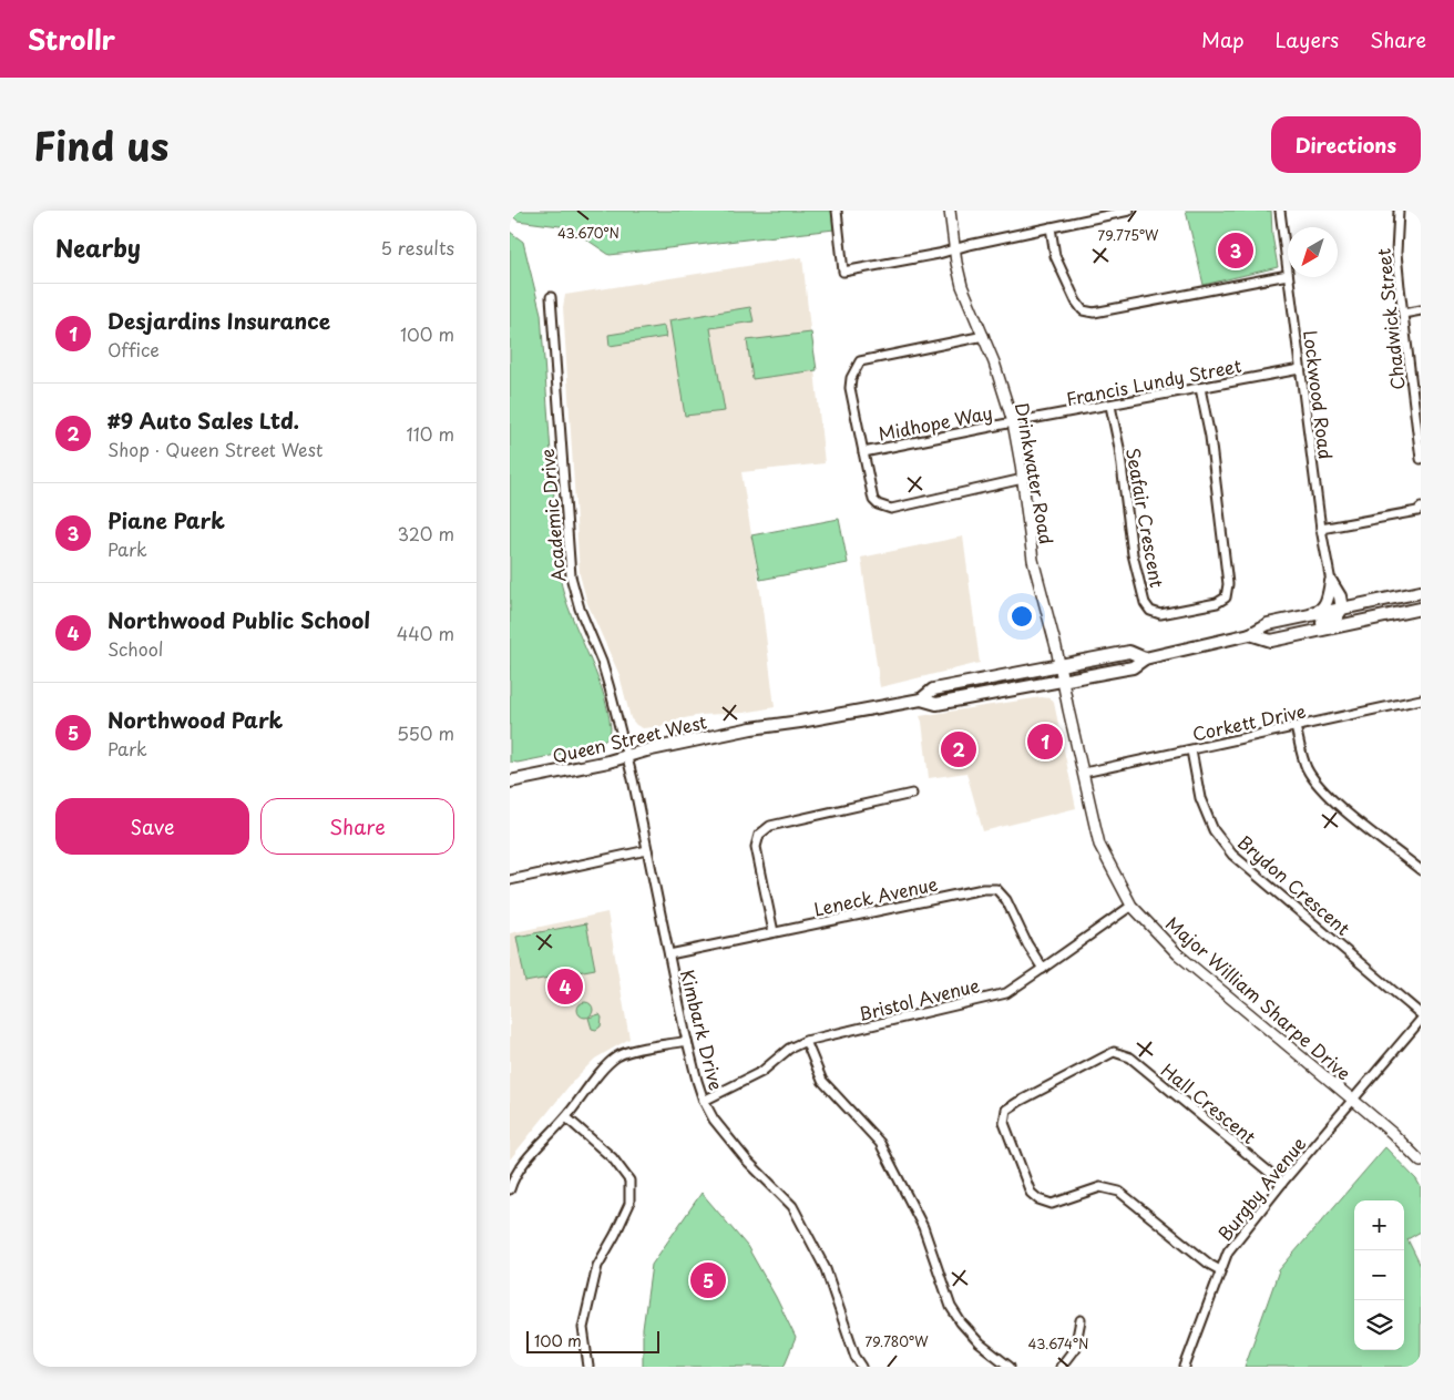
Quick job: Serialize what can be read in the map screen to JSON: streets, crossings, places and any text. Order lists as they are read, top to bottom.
{
  "streets": {
    "main road": ["Queen Street West"],
    "street": [
      "Chadwick Street",
      "Francis Lundy Street",
      "Lockwood Road",
      "Midhope Way",
      "Drinkwater Road",
      "Academic Drive",
      "Seafair Crescent",
      "Corkett Drive",
      "Brydon Crescent",
      "Leneck Avenue",
      "Major William Sharpe Drive",
      "Bristol Avenue",
      "Kimbark Drive",
      "Hall Crescent",
      "Burgby Avenue"
    ]
  },
  "crossings": [
    ["Francis Lundy Street", "Lockwood Road"],
    ["Francis Lundy Street", "Midhope Way"],
    ["Francis Lundy Street", "Drinkwater Road"],
    ["Francis Lundy Street", "Seafair Crescent"],
    ["Midhope Way", "Drinkwater Road"],
    ["Drinkwater Road", "Queen Street West"],
    ["Drinkwater Road", "Major William Sharpe Drive"],
    ["Academic Drive", "Queen Street West"],
    ["Academic Drive", "Kimbark Drive"],
    ["Corkett Drive", "Brydon Crescent"],
    ["Corkett Drive", "Major William Sharpe Drive"],
    ["Queen Street West", "Major William Sharpe Drive"],
    ["Queen Street West", "Kimbark Drive"],
    ["Leneck Avenue", "Bristol Avenue"],
    ["Leneck Avenue", "Kimbark Drive"],
    ["Major William Sharpe Drive", "Bristol Avenue"],
    ["Major William Sharpe Drive", "Burgby Avenue"],
    ["Bristol Avenue", "Kimbark Drive"],
    ["Hall Crescent", "Burgby Avenue"]
  ],
  "scale_bar": "100 m",
  "north": "bottom left",
  "page": {
    "header": "Strollr",
    "nav": ["Map", "Layers", "Share"],
    "title": "Find us",
    "buttons": [
      "Directions",
      ["Save", "Share"]
    ],
    "heading": ["Nearby", "5 results"],
    "pins": [
      "3",
      "1",
      "2",
      "4",
      "5"
    ],
    "list": [
      {
        "mark": "1",
        "name": "Desjardins Insurance",
        "note": "Office",
        "value": "100 m"
      },
      {
        "mark": "2",
        "name": "#9 Auto Sales Ltd.",
        "note": "Shop · Queen Street West",
        "value": "110 m"
      },
      {
        "mark": "3",
        "name": "Piane Park",
        "note": "Park",
        "value": "320 m"
      },
      {
        "mark": "4",
        "name": "Northwood Public School",
        "note": "School",
        "value": "440 m"
      },
      {
        "mark": "5",
        "name": "Northwood Park",
        "note": "Park",
        "value": "550 m"
      }
    ],
    "map_buttons": ["+", "−"],
    "scale": "100 m"
  },
  "coordinates": [
    "43.670°N",
    "79.775°W",
    "79.780°W",
    "43.674°N"
  ]
}
